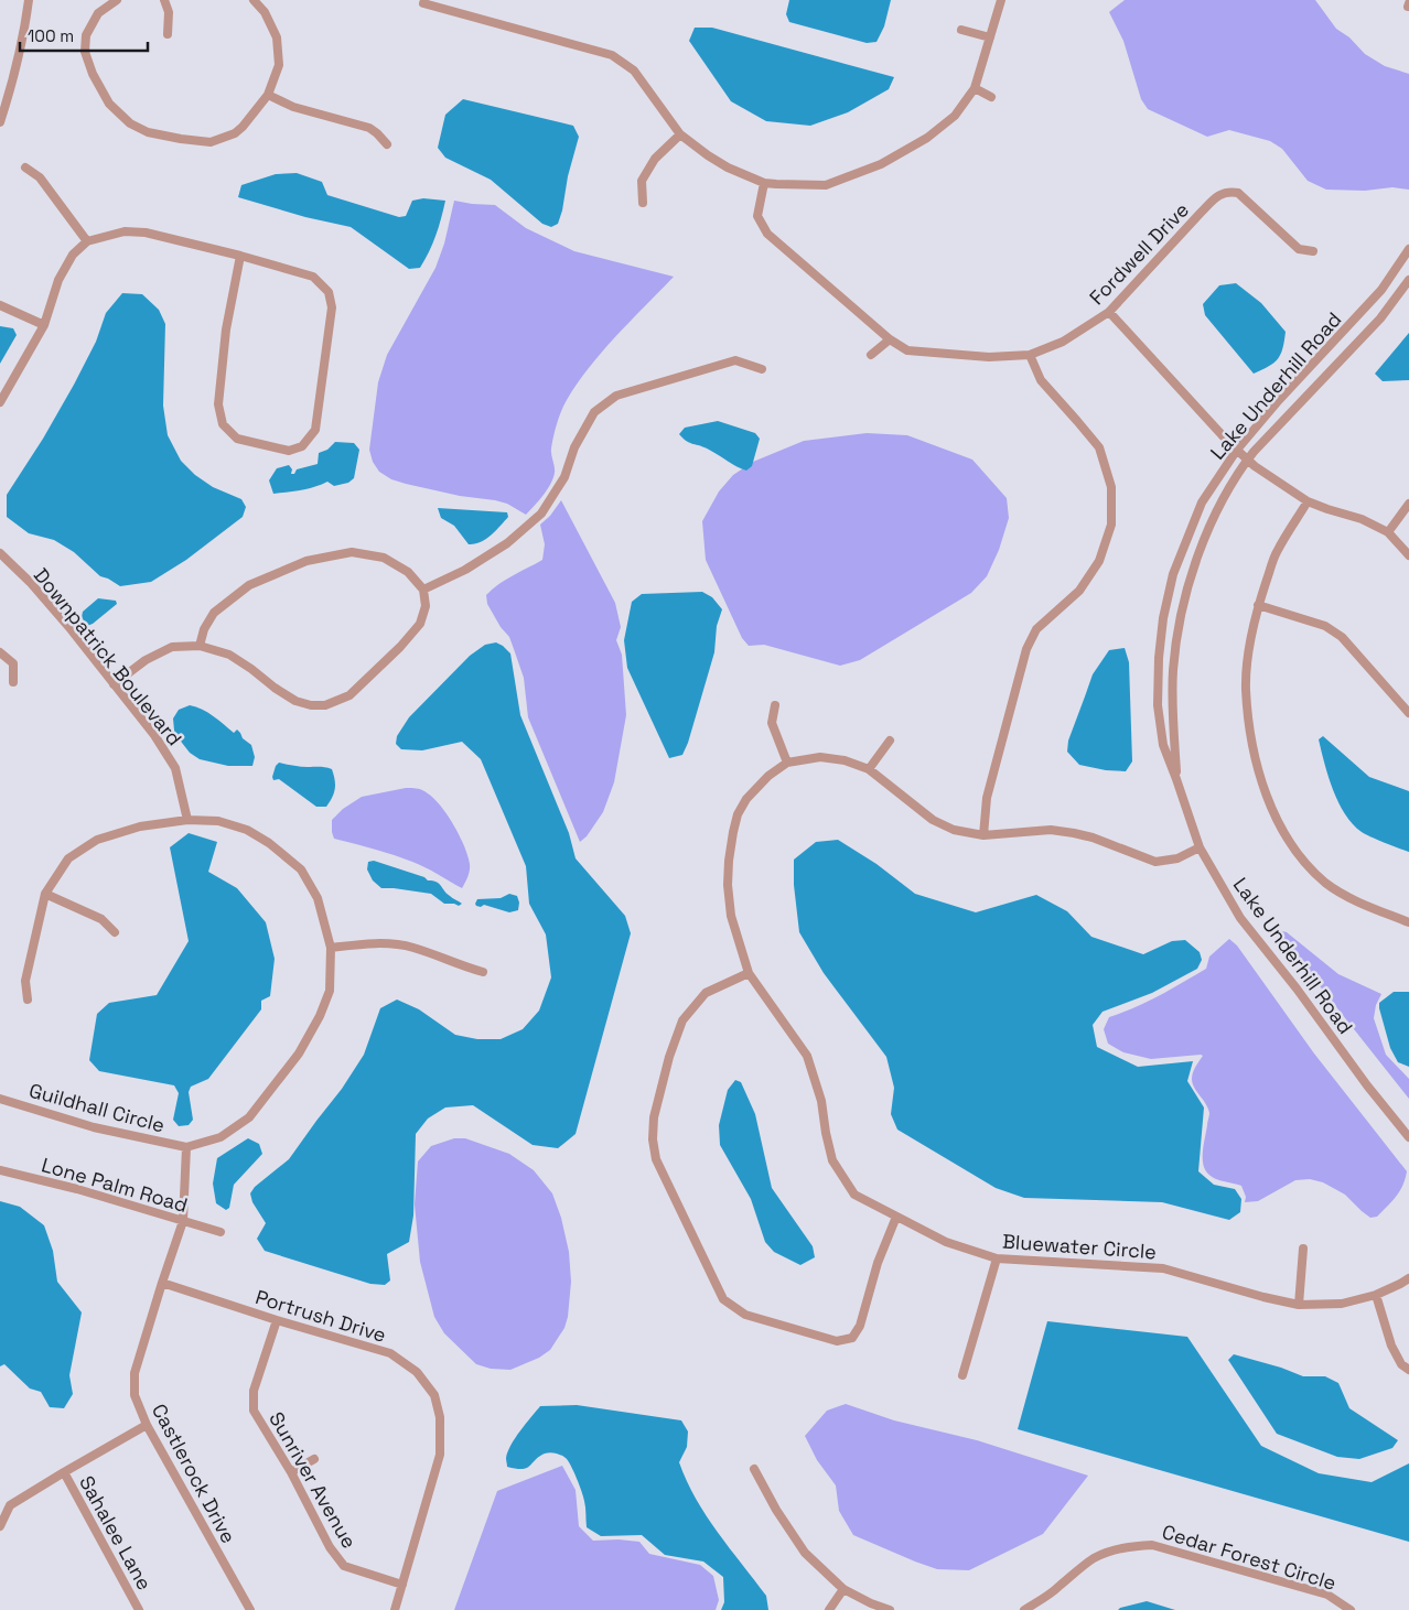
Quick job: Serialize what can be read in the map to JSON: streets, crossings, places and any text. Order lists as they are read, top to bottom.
{
  "streets": {
    "street": [
      "Fordwell Drive",
      "Lake Underhill Road",
      "Downpatrick Boulevard",
      "Guildhall Circle",
      "Lone Palm Road",
      "Bluewater Circle",
      "Portrush Drive",
      "Castlerock Drive",
      "Sunriver Avenue",
      "Sahalee Lane",
      "Cedar Forest Circle"
    ]
  },
  "crossings": [
    ["Lake Underhill Road", "Bluewater Circle"],
    ["Downpatrick Boulevard", "Guildhall Circle"],
    ["Guildhall Circle", "Lone Palm Road"],
    ["Guildhall Circle", "Castlerock Drive"],
    ["Lone Palm Road", "Castlerock Drive"],
    ["Portrush Drive", "Castlerock Drive"],
    ["Portrush Drive", "Sunriver Avenue"]
  ],
  "scale_bar": "100 m"
}
